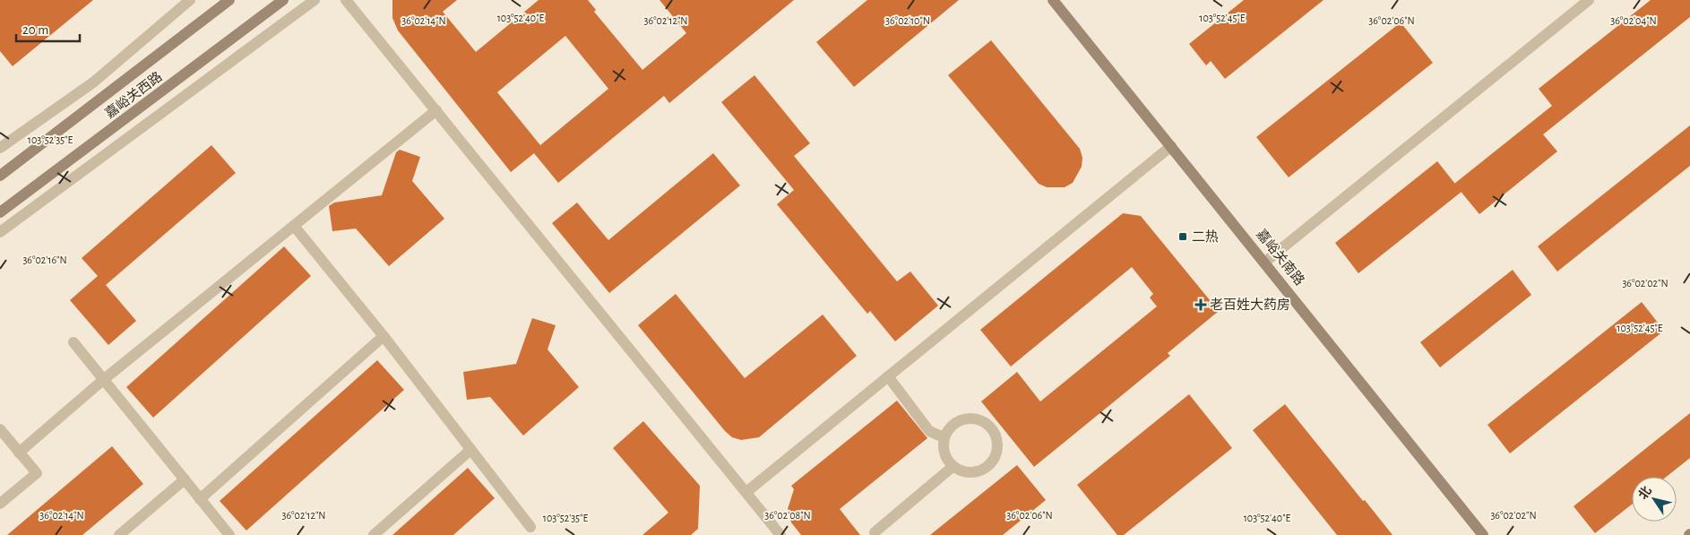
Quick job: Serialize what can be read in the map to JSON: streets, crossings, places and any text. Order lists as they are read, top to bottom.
{
  "streets": {
    "main road": ["嘉峪关西路", "嘉峪关南路"]
  },
  "places": {
    "transit": ["二热"],
    "health": ["老百姓大药房"]
  },
  "scale_bar": "20 m",
  "north": "top left",
  "coordinates": [
    "103°52'40\"E",
    "103°52'45\"E",
    "36°02'14\"N",
    "36°02'12\"N",
    "36°02'10\"N",
    "36°02'06\"N",
    "36°02'04\"N",
    "103°52'35\"E",
    "36°02'16\"N",
    "36°02'02\"N",
    "36°02'08\"N"
  ]
}
